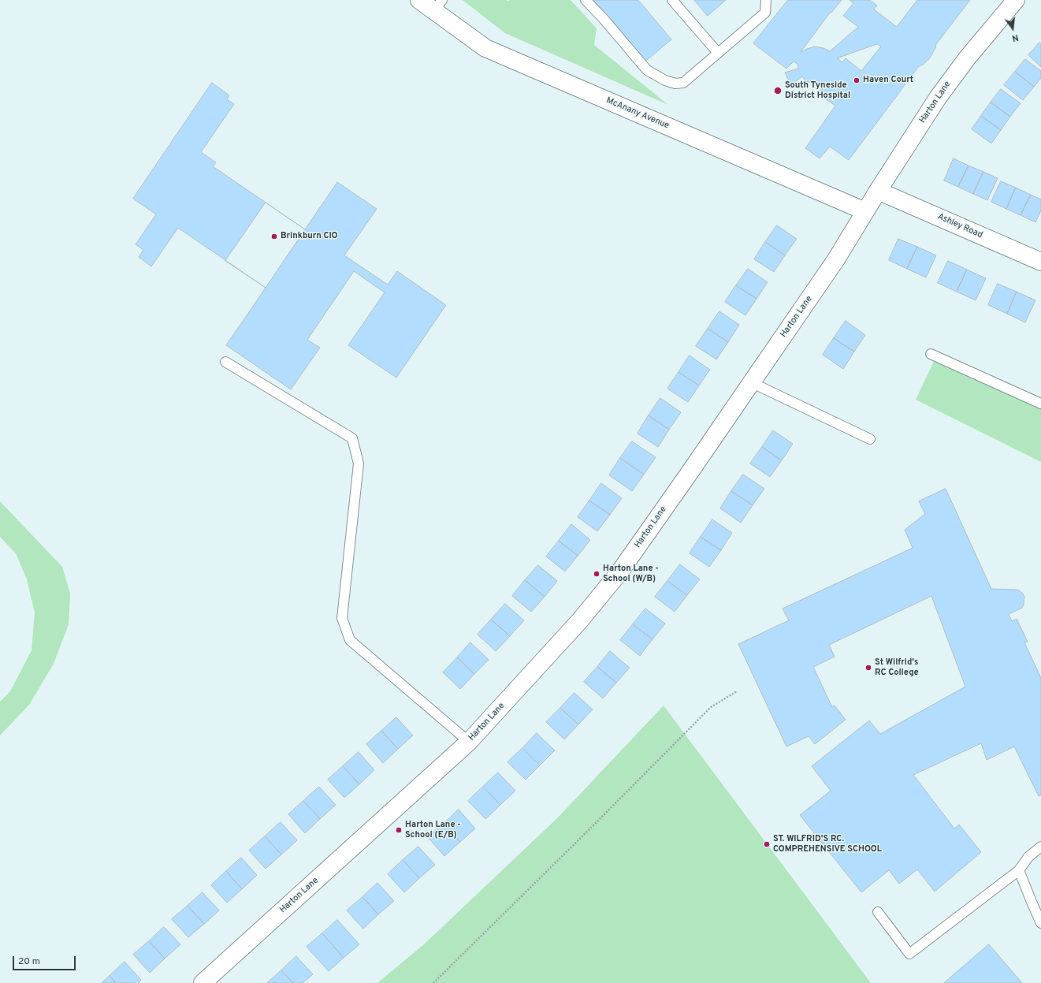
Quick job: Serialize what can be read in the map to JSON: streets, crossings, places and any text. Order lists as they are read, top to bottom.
{
  "streets": {
    "street": ["Harton Lane", "McAnany Avenue", "Ashley Road"]
  },
  "crossings": [
    ["Harton Lane", "McAnany Avenue"],
    ["Harton Lane", "Ashley Road"]
  ],
  "places": [
    "Haven Court",
    "South Tyneside District Hospital",
    "Brinkburn CIO",
    "Harton Lane - School (W/B)",
    "St Wilfrid's RC College",
    "Harton Lane - School (E/B)",
    "ST. WILFRID'S RC. COMPREHENSIVE SCHOOL"
  ],
  "scale_bar": "20 m",
  "north": "bottom"
}
